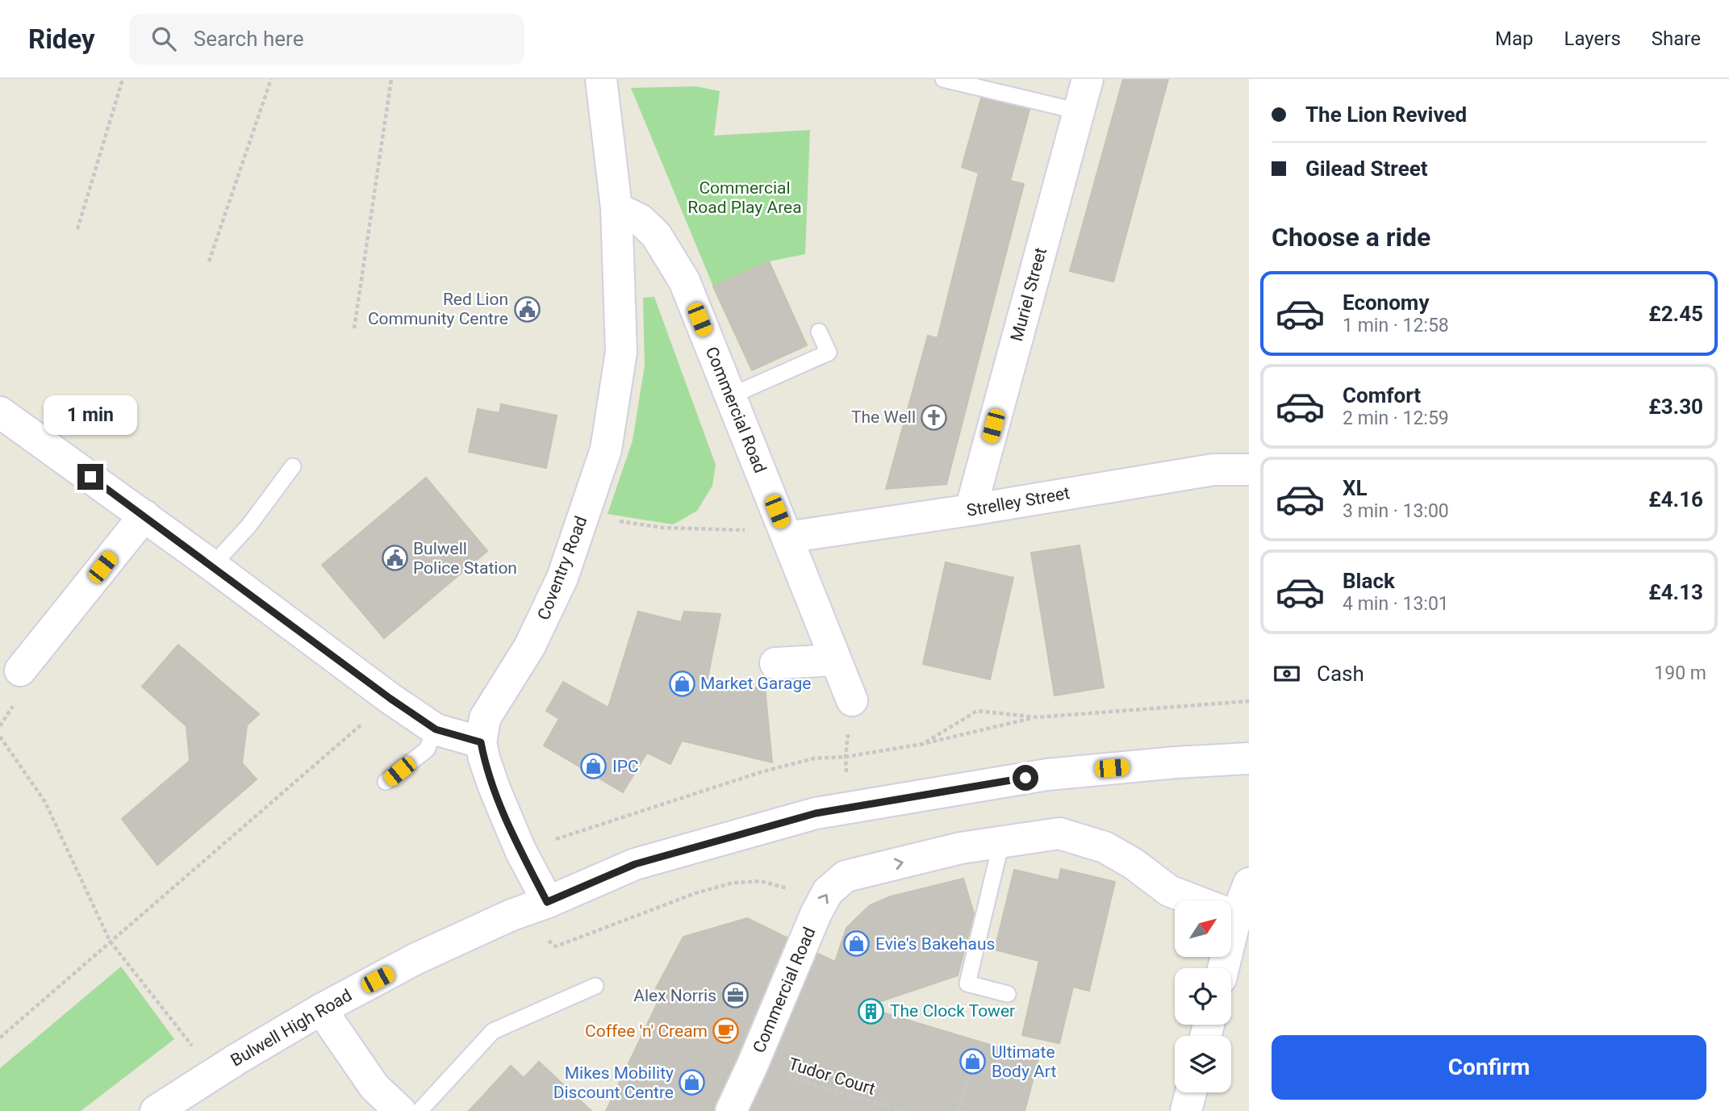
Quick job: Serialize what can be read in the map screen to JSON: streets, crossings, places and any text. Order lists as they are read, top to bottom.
{
  "streets": {
    "street": [
      "Muriel Street",
      "Commercial Road",
      "Strelley Street",
      "Coventry Road",
      "Bulwell High Road"
    ],
    "path": ["Tudor Court"]
  },
  "crossings": [
    ["Muriel Street", "Strelley Street"],
    ["Commercial Road", "Strelley Street"],
    ["Commercial Road", "Coventry Road"],
    ["Commercial Road", "Tudor Court"],
    ["Coventry Road", "Bulwell High Road"]
  ],
  "parks": ["Commercial Road Play Area"],
  "places": {
    "public building": ["Red Lion Community Centre", "Bulwell Police Station"],
    "church": ["The Well"],
    "shop": [
      "Market Garage",
      "IPC",
      "Evie's Bakehaus",
      "Ultimate Body Art",
      "Mikes Mobility Discount Centre"
    ],
    "office": ["Alex Norris"],
    "building": ["The Clock Tower"],
    "cafe": ["Coffee 'n' Cream"]
  },
  "north": "top right",
  "page": {
    "header": "Ridey",
    "search": "Search here",
    "nav": ["Map", "Layers", "Share"],
    "banner": ["The Lion Revived", "Gilead Street"],
    "heading": "Choose a ride",
    "list": [
      {
        "name": "Economy",
        "note": "1 min · 12:58",
        "value": "£2.45"
      },
      {
        "name": "Comfort",
        "note": "2 min · 12:59",
        "value": "£3.30"
      },
      {
        "name": "XL",
        "note": "3 min · 13:00",
        "value": "£4.16"
      },
      {
        "name": "Black",
        "note": "4 min · 13:01",
        "value": "£4.13"
      }
    ],
    "bubble": "1 min",
    "pay": ["Cash", "190 m"],
    "buttons": "Confirm"
  }
}
